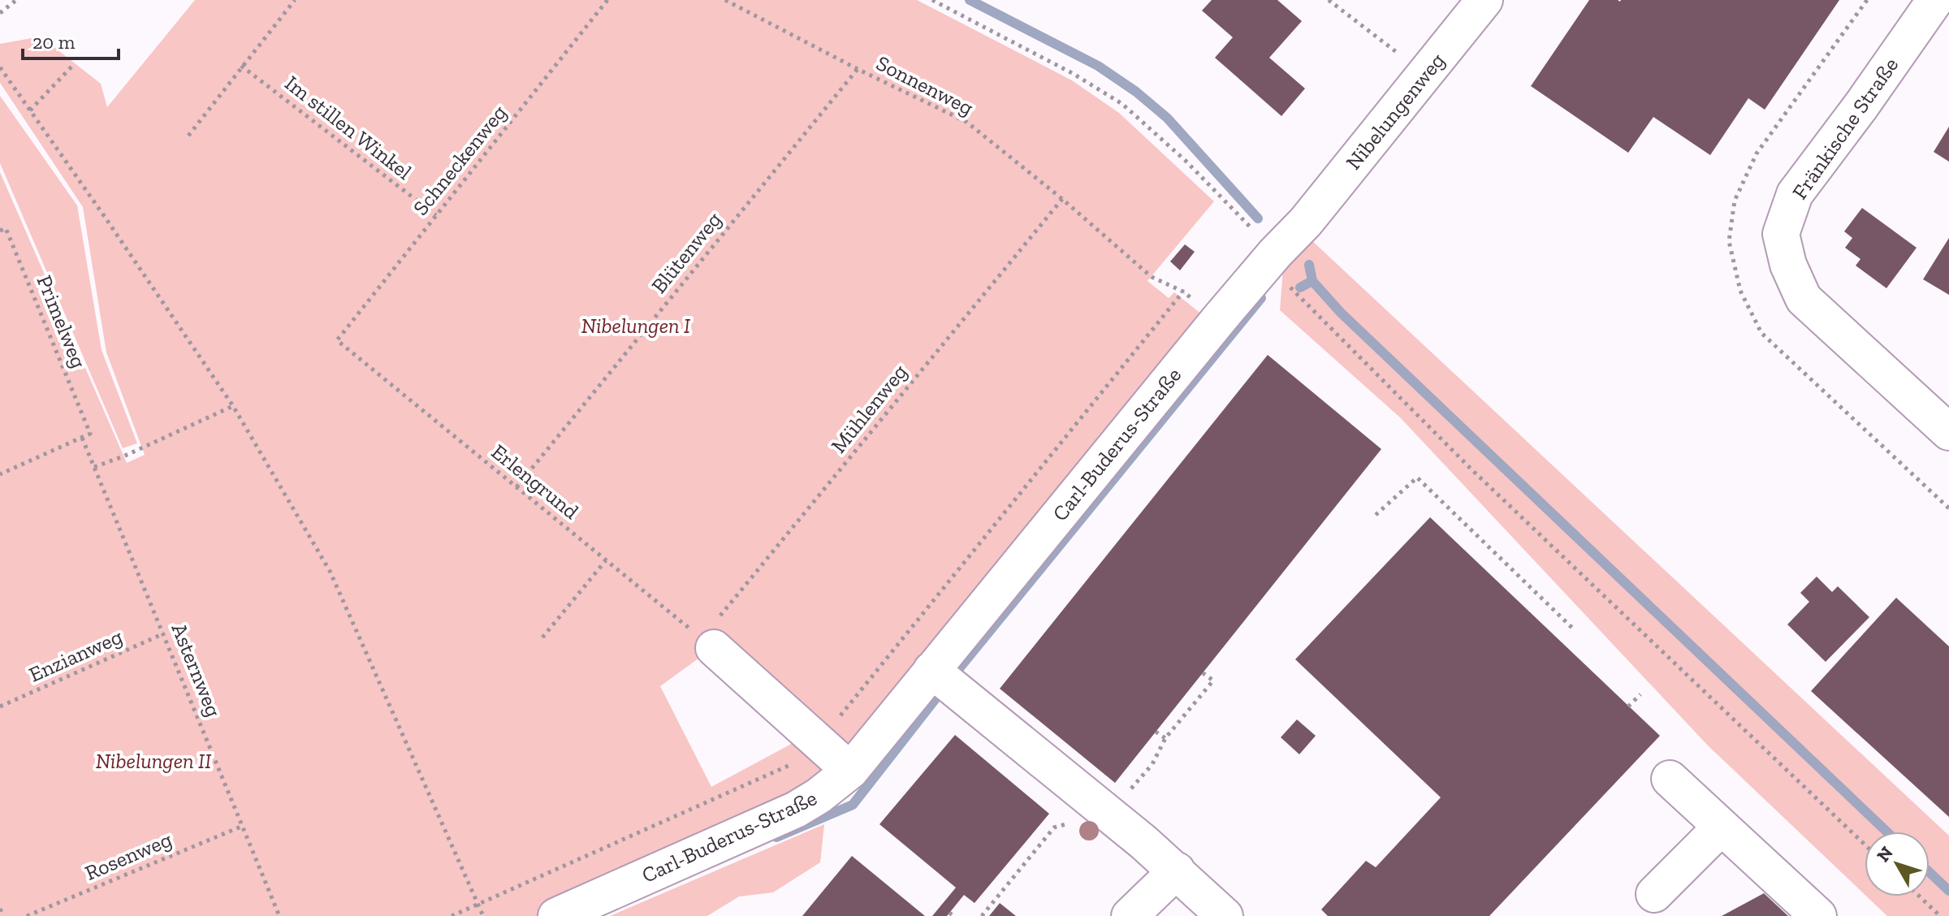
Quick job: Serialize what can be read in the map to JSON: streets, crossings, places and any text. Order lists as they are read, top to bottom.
{
  "streets": {
    "street": ["Nibelungenweg", "Fränkische Straße", "Carl-Buderus-Straße"],
    "path": [
      "Sonnenweg",
      "Im stillen Winkel",
      "Schneckenweg",
      "Blütenweg",
      "Primelweg",
      "Mühlenweg",
      "Erlengrund",
      "Enzianweg",
      "Asternweg",
      "Rosenweg"
    ]
  },
  "crossings": [
    ["Sonnenweg", "Blütenweg"],
    ["Sonnenweg", "Mühlenweg"],
    ["Nibelungenweg", "Carl-Buderus-Straße"],
    ["Im stillen Winkel", "Schneckenweg"],
    ["Schneckenweg", "Erlengrund"],
    ["Blütenweg", "Erlengrund"],
    ["Primelweg", "Asternweg"],
    ["Mühlenweg", "Erlengrund"],
    ["Enzianweg", "Asternweg"],
    ["Asternweg", "Rosenweg"]
  ],
  "parks": ["Nibelungen I", "Nibelungen II"],
  "scale_bar": "20 m",
  "north": "top left"
}
